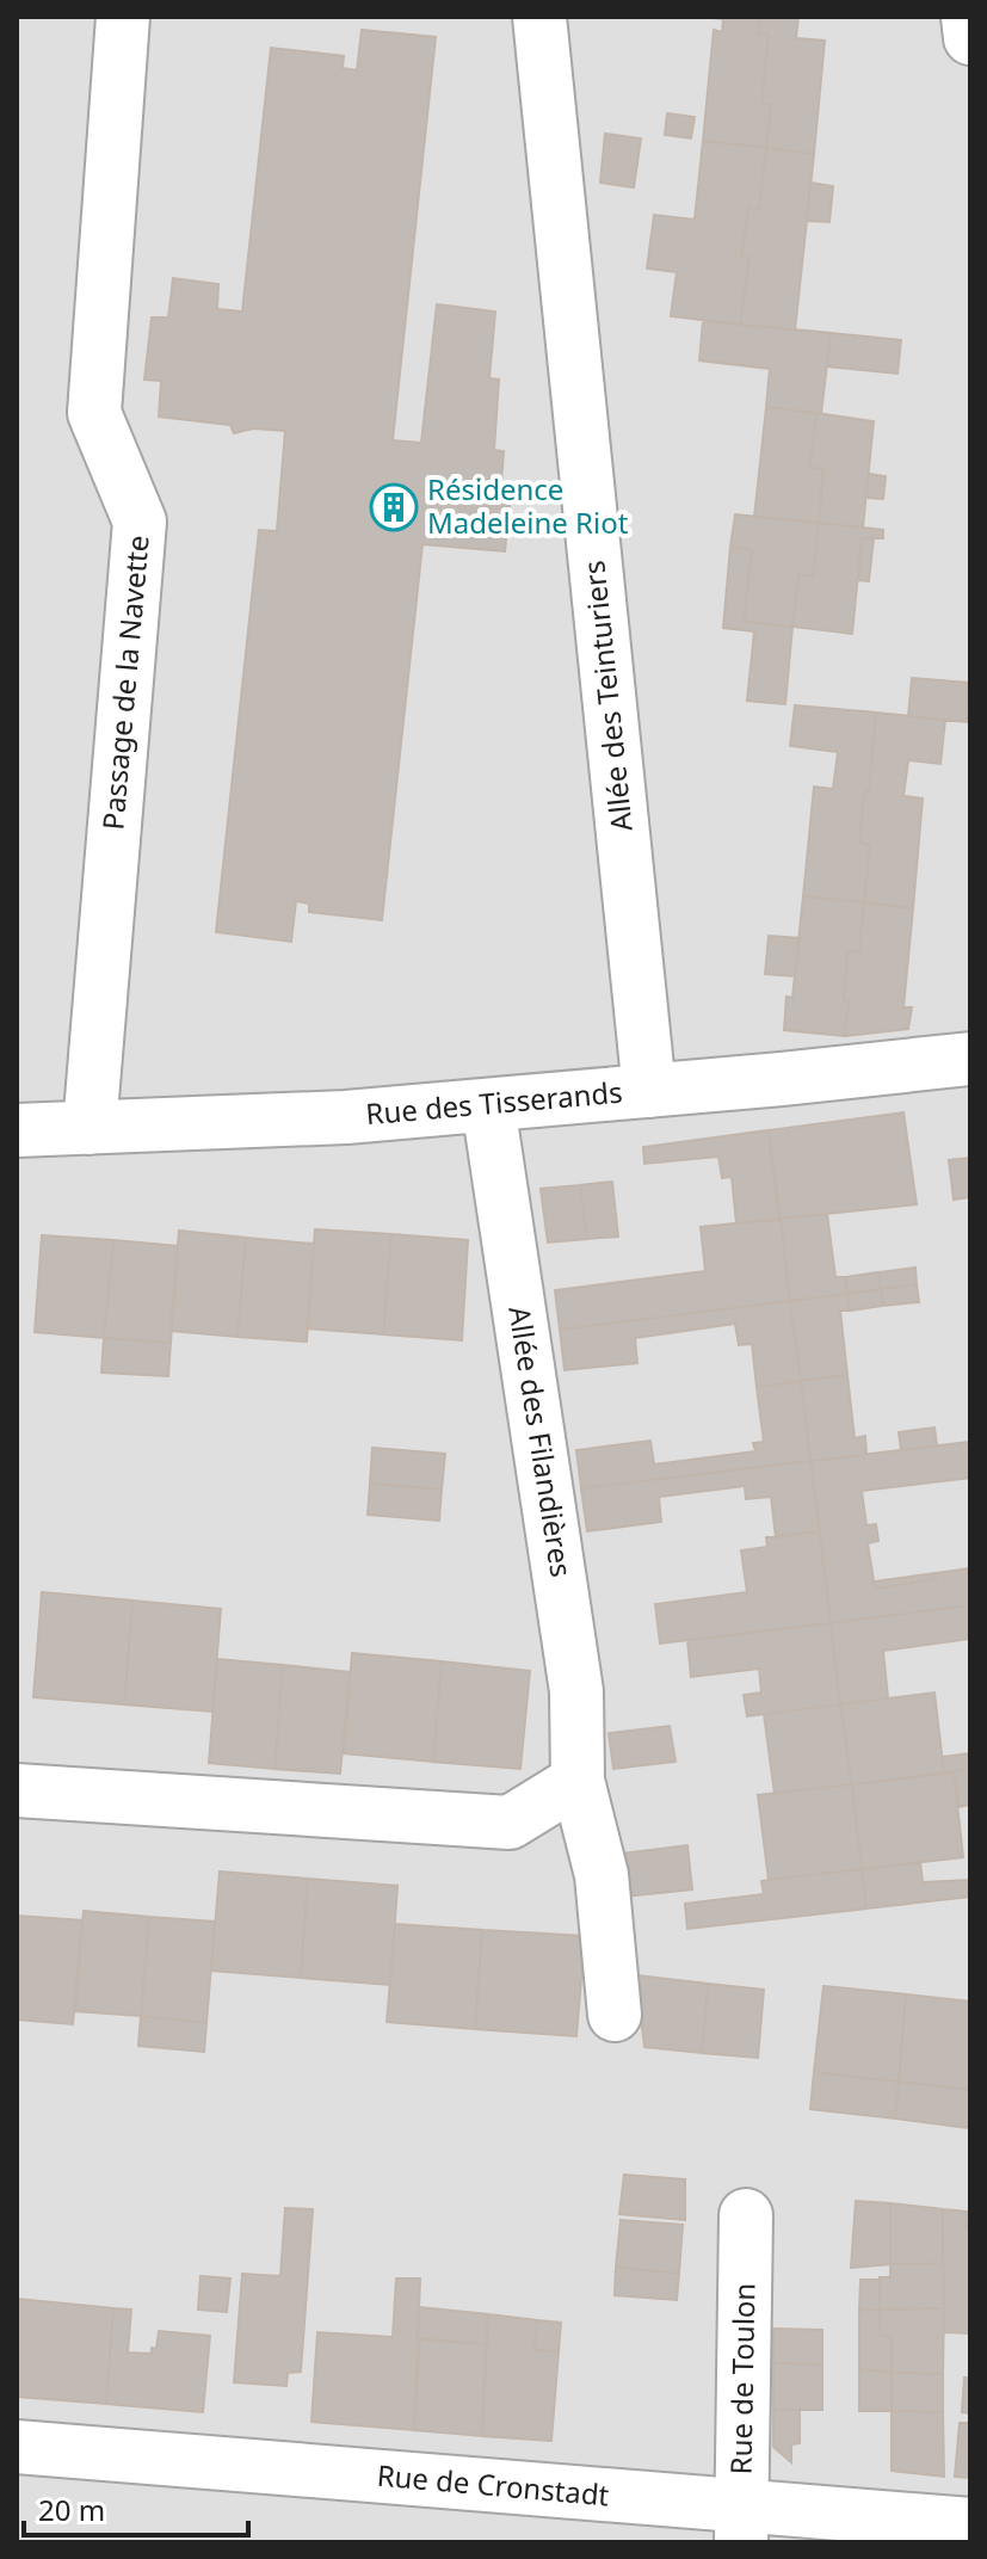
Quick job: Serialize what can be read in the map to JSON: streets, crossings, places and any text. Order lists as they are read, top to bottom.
{
  "streets": {
    "street": [
      "Passage de la Navette",
      "Allée des Teinturiers",
      "Rue des Tisserands",
      "Allée des Filandières",
      "Rue de Toulon",
      "Rue de Cronstadt"
    ]
  },
  "crossings": [
    ["Passage de la Navette", "Rue des Tisserands"],
    ["Allée des Teinturiers", "Rue des Tisserands"],
    ["Rue des Tisserands", "Allée des Filandières"],
    ["Rue de Toulon", "Rue de Cronstadt"]
  ],
  "places": {
    "building": ["Résidence Madeleine Riot"]
  },
  "scale_bar": "20 m"
}
